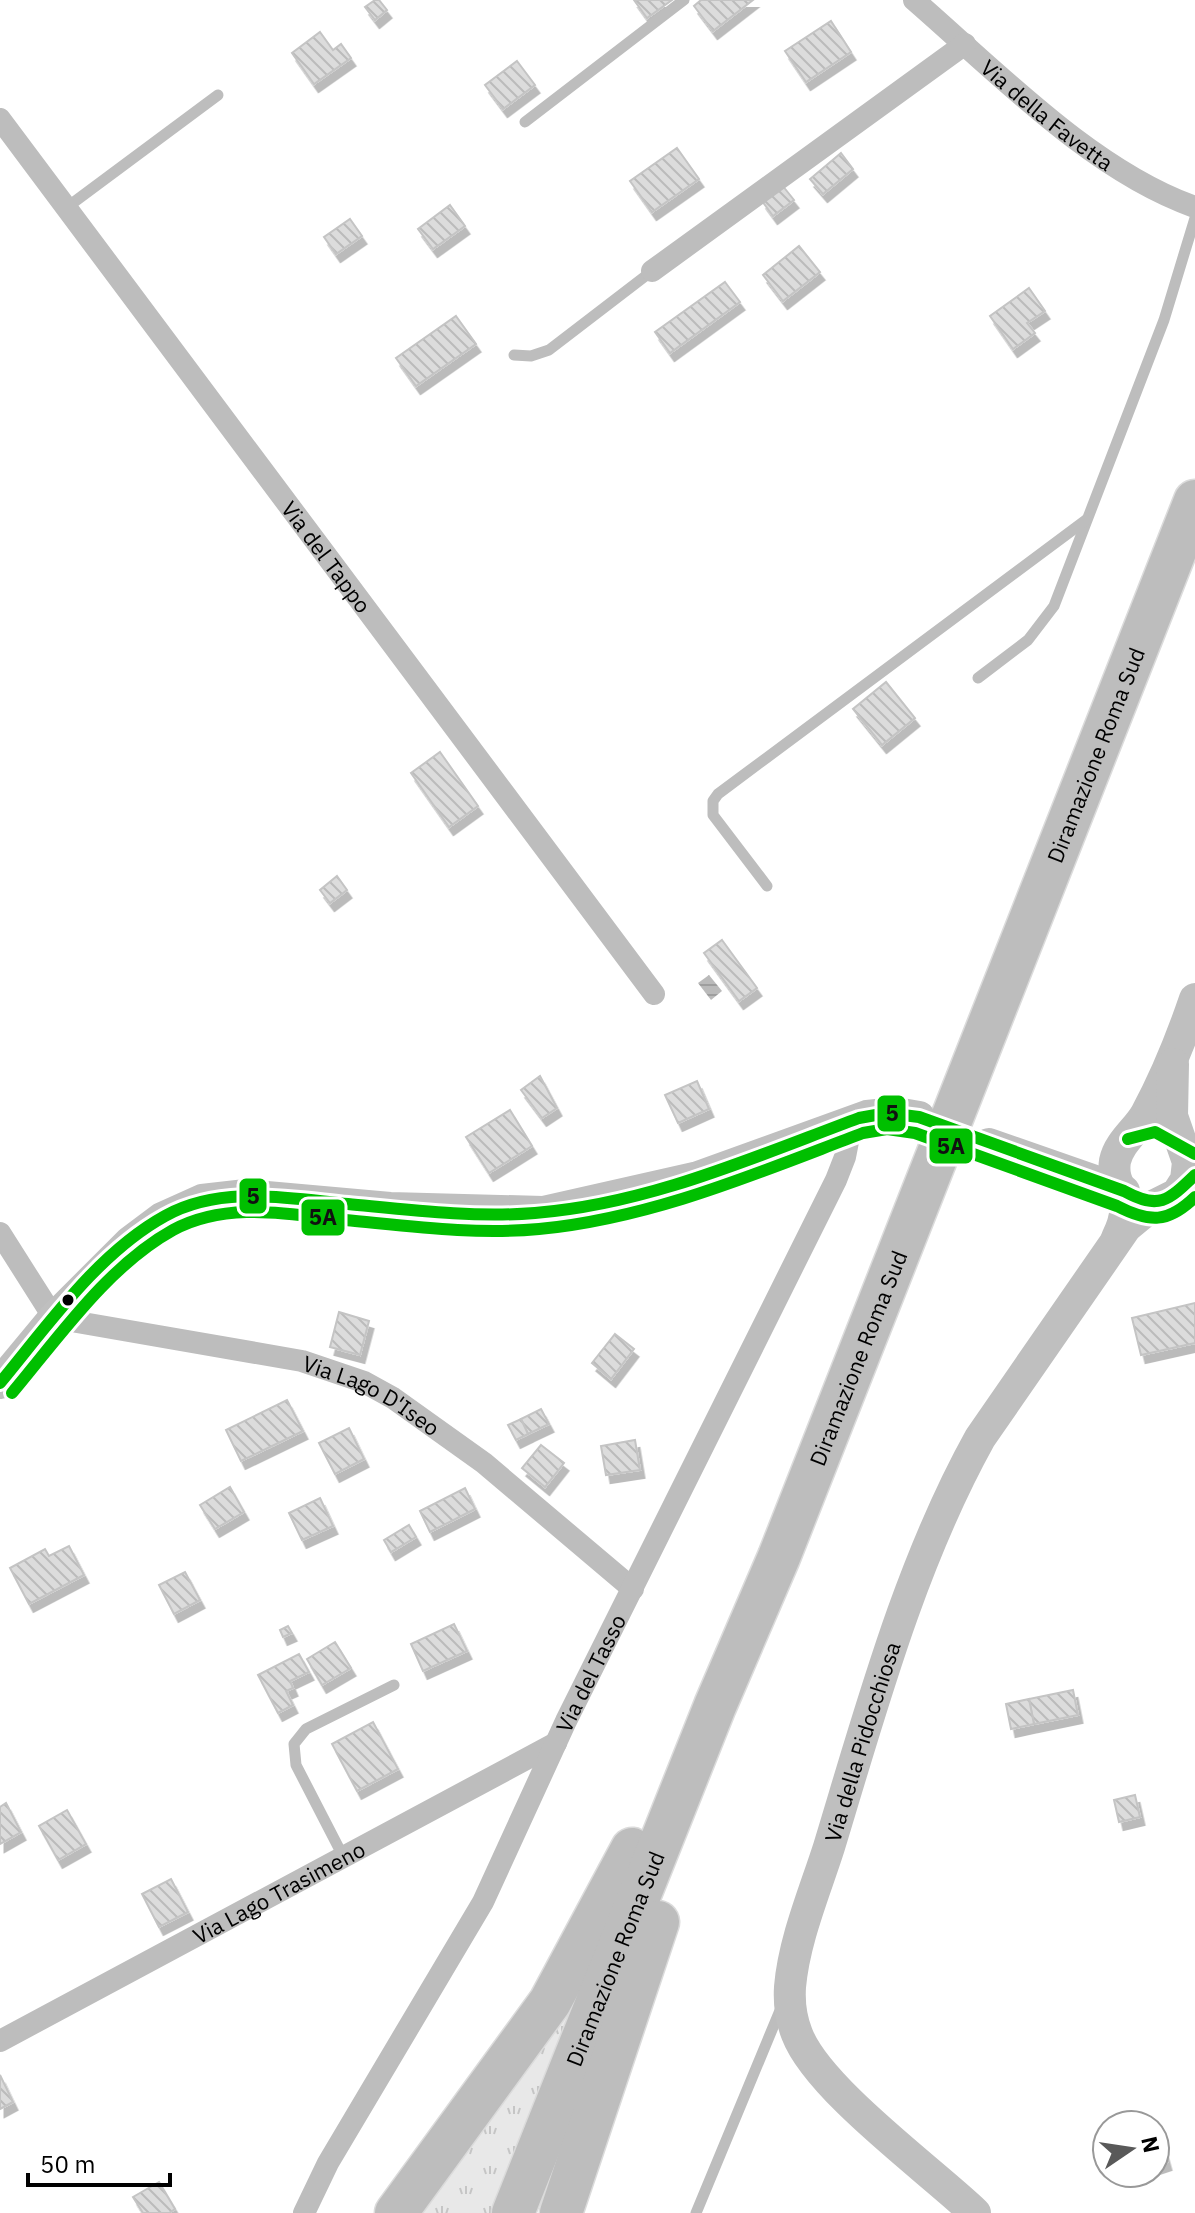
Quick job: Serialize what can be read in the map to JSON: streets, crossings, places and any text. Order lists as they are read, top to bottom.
{
  "streets": {
    "highway": ["Diramazione Roma Sud"],
    "street": [
      "Via della Favetta",
      "Via del Tappo",
      "Via Lago D'Iseo",
      "Via del Tasso",
      "Via della Pidocchiosa",
      "Via Lago Trasimeno"
    ]
  },
  "crossings": [
    ["Via Lago D'Iseo", "Via del Tasso"],
    ["Via del Tasso", "Via Lago Trasimeno"]
  ],
  "lines": ["transit line 5", "transit line 5A"],
  "scale_bar": "50 m",
  "north": "right"
}
